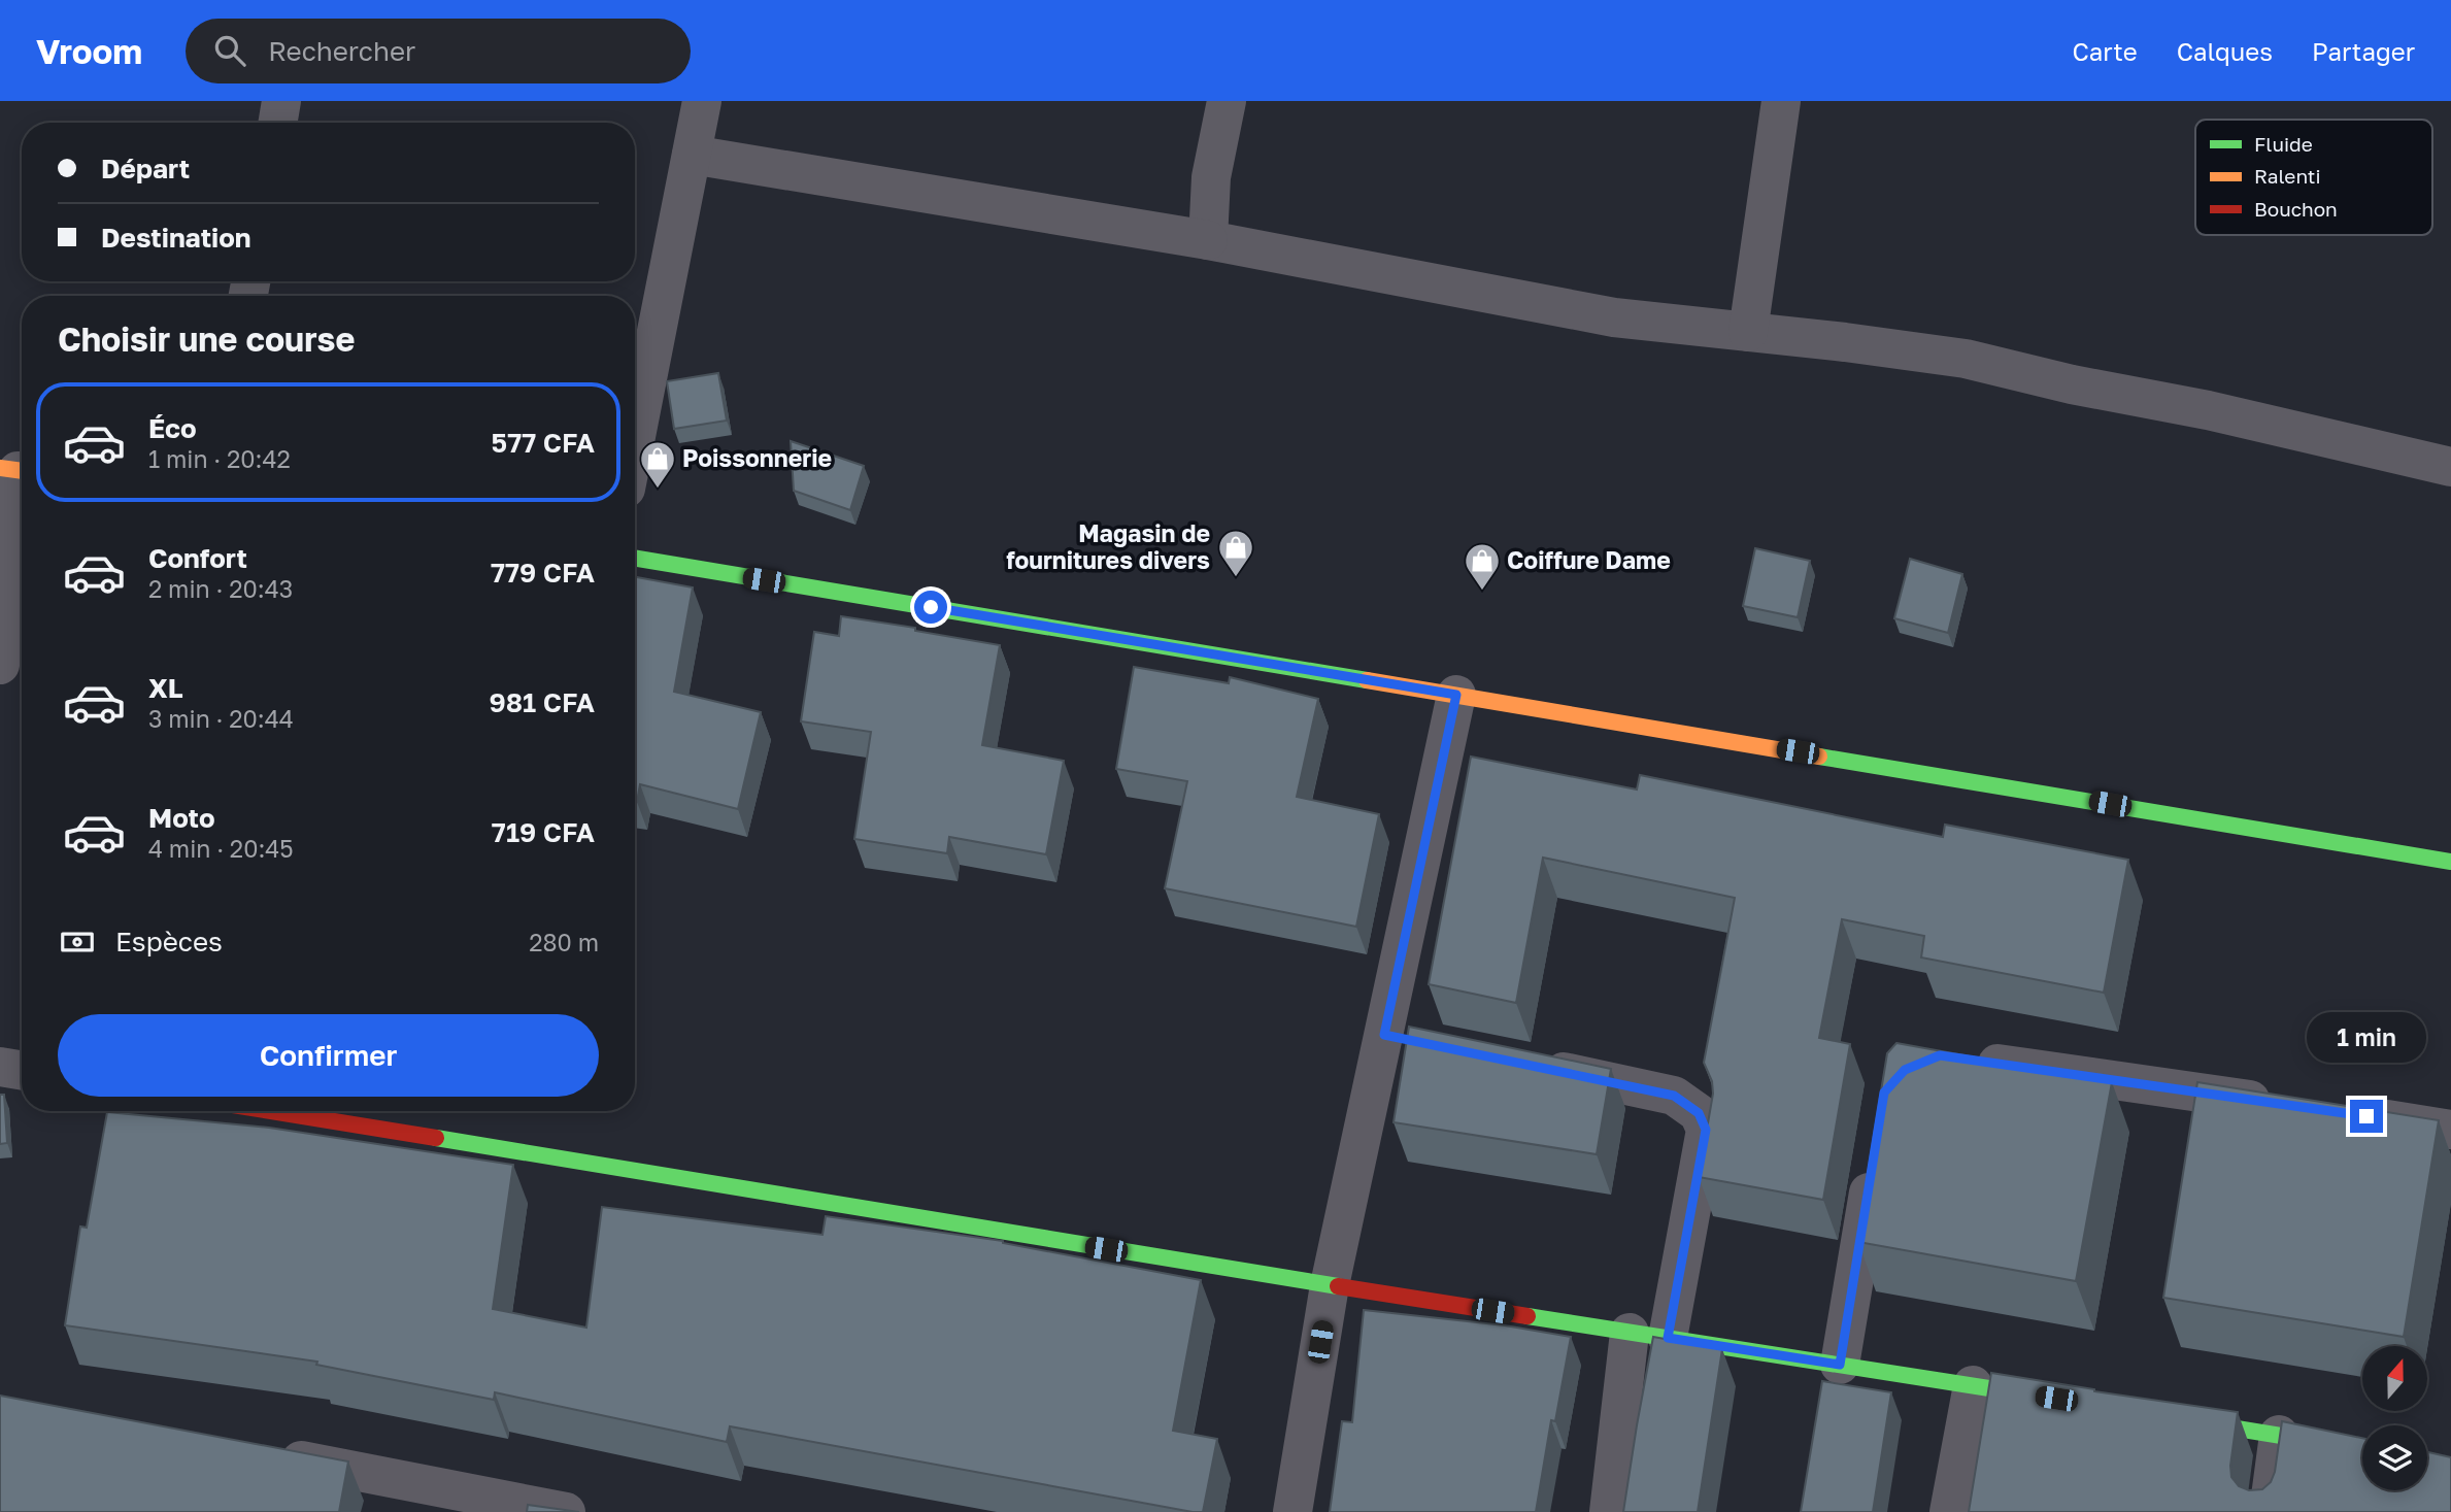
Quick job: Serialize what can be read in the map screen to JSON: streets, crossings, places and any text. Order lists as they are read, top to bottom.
{
  "places": {
    "shop": ["Poissonnerie", "Magasin de fournitures divers", "Coiffure Dame"]
  },
  "legend": ["Fluide", "Ralenti", "Bouchon"],
  "north": "top",
  "page": {
    "header": "Vroom",
    "search": "Rechercher",
    "nav": ["Carte", "Calques", "Partager"],
    "banner": ["Départ", "Destination"],
    "heading": "Choisir une course",
    "list": [
      {
        "name": "Éco",
        "note": "1 min · 20:42",
        "value": "577 CFA"
      },
      {
        "name": "Confort",
        "note": "2 min · 20:43",
        "value": "779 CFA"
      },
      {
        "name": "XL",
        "note": "3 min · 20:44",
        "value": "981 CFA"
      },
      {
        "name": "Moto",
        "note": "4 min · 20:45",
        "value": "719 CFA"
      }
    ],
    "pay": ["Espèces", "280 m"],
    "buttons": "Confirmer",
    "bubble": "1 min"
  }
}
